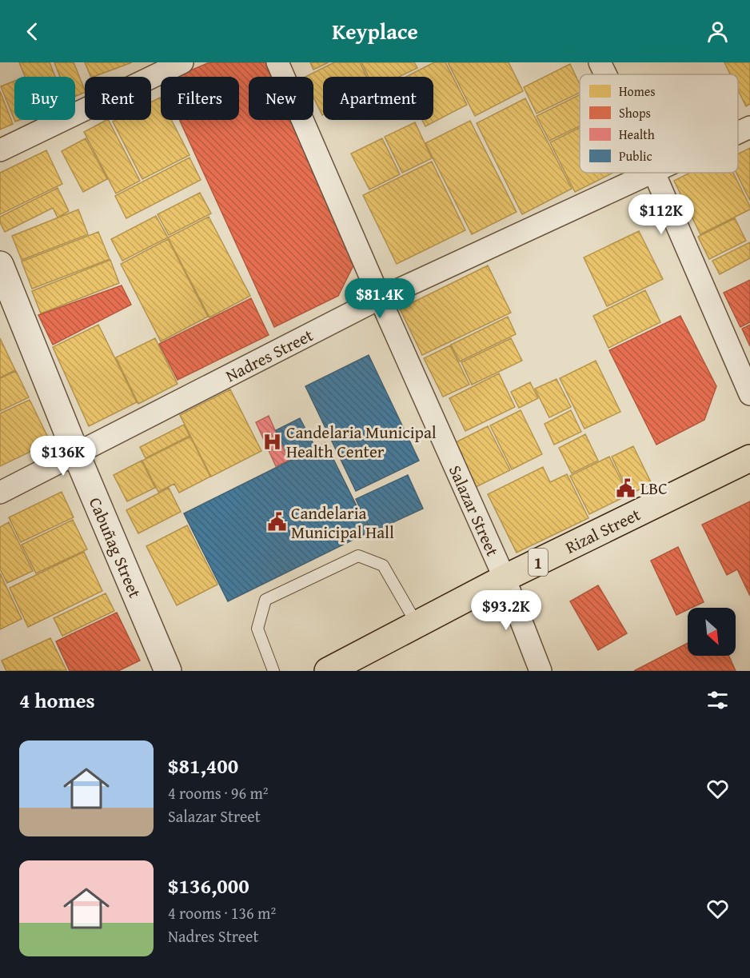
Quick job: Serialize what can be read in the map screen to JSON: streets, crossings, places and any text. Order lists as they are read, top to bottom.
{
  "streets": {
    "main road": ["Rizal Street", "1"],
    "street": ["Nadres Street", "Salazar Street", "Cabuñag Street"]
  },
  "crossings": [
    ["Nadres Street", "Salazar Street"],
    ["Nadres Street", "Cabuñag Street"],
    ["Salazar Street", "Rizal Street"]
  ],
  "places": {
    "hospital": ["Candelaria Municipal Health Center"],
    "public building": ["LBC", "Candelaria Municipal Hall"]
  },
  "legend": [
    "Homes",
    "Shops",
    "Health",
    "Public"
  ],
  "north": "bottom right",
  "page": {
    "header": "Keyplace",
    "chip": [
      "Buy",
      "Rent",
      "Filters",
      "New",
      "Apartment"
    ],
    "price": [
      "$112K",
      "$81.4K",
      "$136K",
      "$93.2K"
    ],
    "heading": "4 homes",
    "list": [
      {
        "name": "$81,400",
        "note": "4 rooms · 96 m² · Salazar Street"
      },
      {
        "name": "$136,000",
        "note": "4 rooms · 136 m² · Nadres Street"
      }
    ]
  }
}
